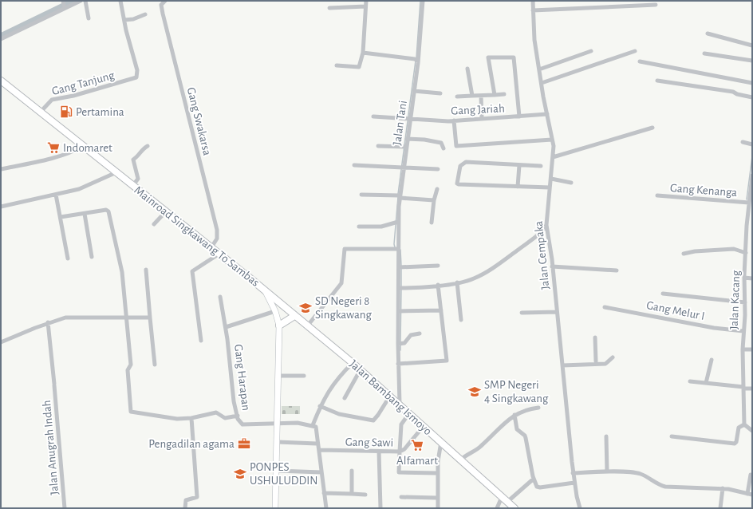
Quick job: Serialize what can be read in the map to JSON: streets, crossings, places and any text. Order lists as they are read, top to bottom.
{
  "streets": {
    "main road": ["Mainroad Singkawang To Sambas", "Jalan Bambang Ismoyo"],
    "street": [
      "Gang Tanjung",
      "Gang Jariah",
      "Gang Swakarsa",
      "Jalan Tani",
      "Gang Kenanga",
      "Jalan Cempaka",
      "Jalan Kacang",
      "Gang Melur I",
      "Gang Harapan",
      "Gang Sawi",
      "Jalan Anugrah Indah"
    ]
  },
  "crossings": [
    ["Gang Tanjung", "Mainroad Singkawang To Sambas"],
    ["Gang Jariah", "Jalan Tani"],
    ["Gang Jariah", "Jalan Cempaka"],
    ["Gang Swakarsa", "Mainroad Singkawang To Sambas"],
    ["Jalan Tani", "Jalan Bambang Ismoyo"],
    ["Gang Kenanga", "Jalan Kacang"],
    ["Mainroad Singkawang To Sambas", "Gang Harapan"],
    ["Mainroad Singkawang To Sambas", "Jalan Bambang Ismoyo"],
    ["Jalan Kacang", "Gang Melur I"],
    ["Jalan Bambang Ismoyo", "Gang Sawi"]
  ],
  "places": {
    "fuel station": ["Pertamina"],
    "supermarket": ["Indomaret", "Alfamart"],
    "school or university": ["SD Negeri 8 Singkawang", "SMP Negeri 4 Singkawang", "PONPES USHULUDDIN"],
    "office": ["Pengadilan agama"]
  }
}
